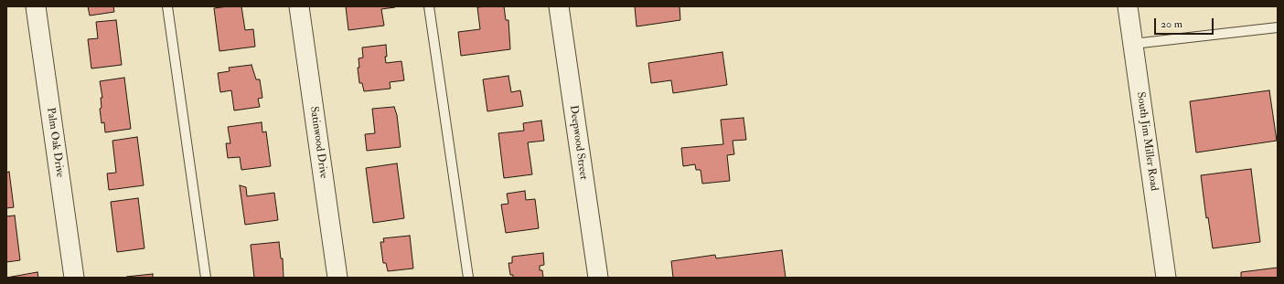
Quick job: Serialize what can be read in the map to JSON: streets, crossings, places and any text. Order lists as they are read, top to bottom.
{
  "streets": {
    "street": [
      "South Jim Miller Road",
      "Palm Oak Drive",
      "Satinwood Drive",
      "Deepwood Street"
    ]
  },
  "scale_bar": "20 m"
}
